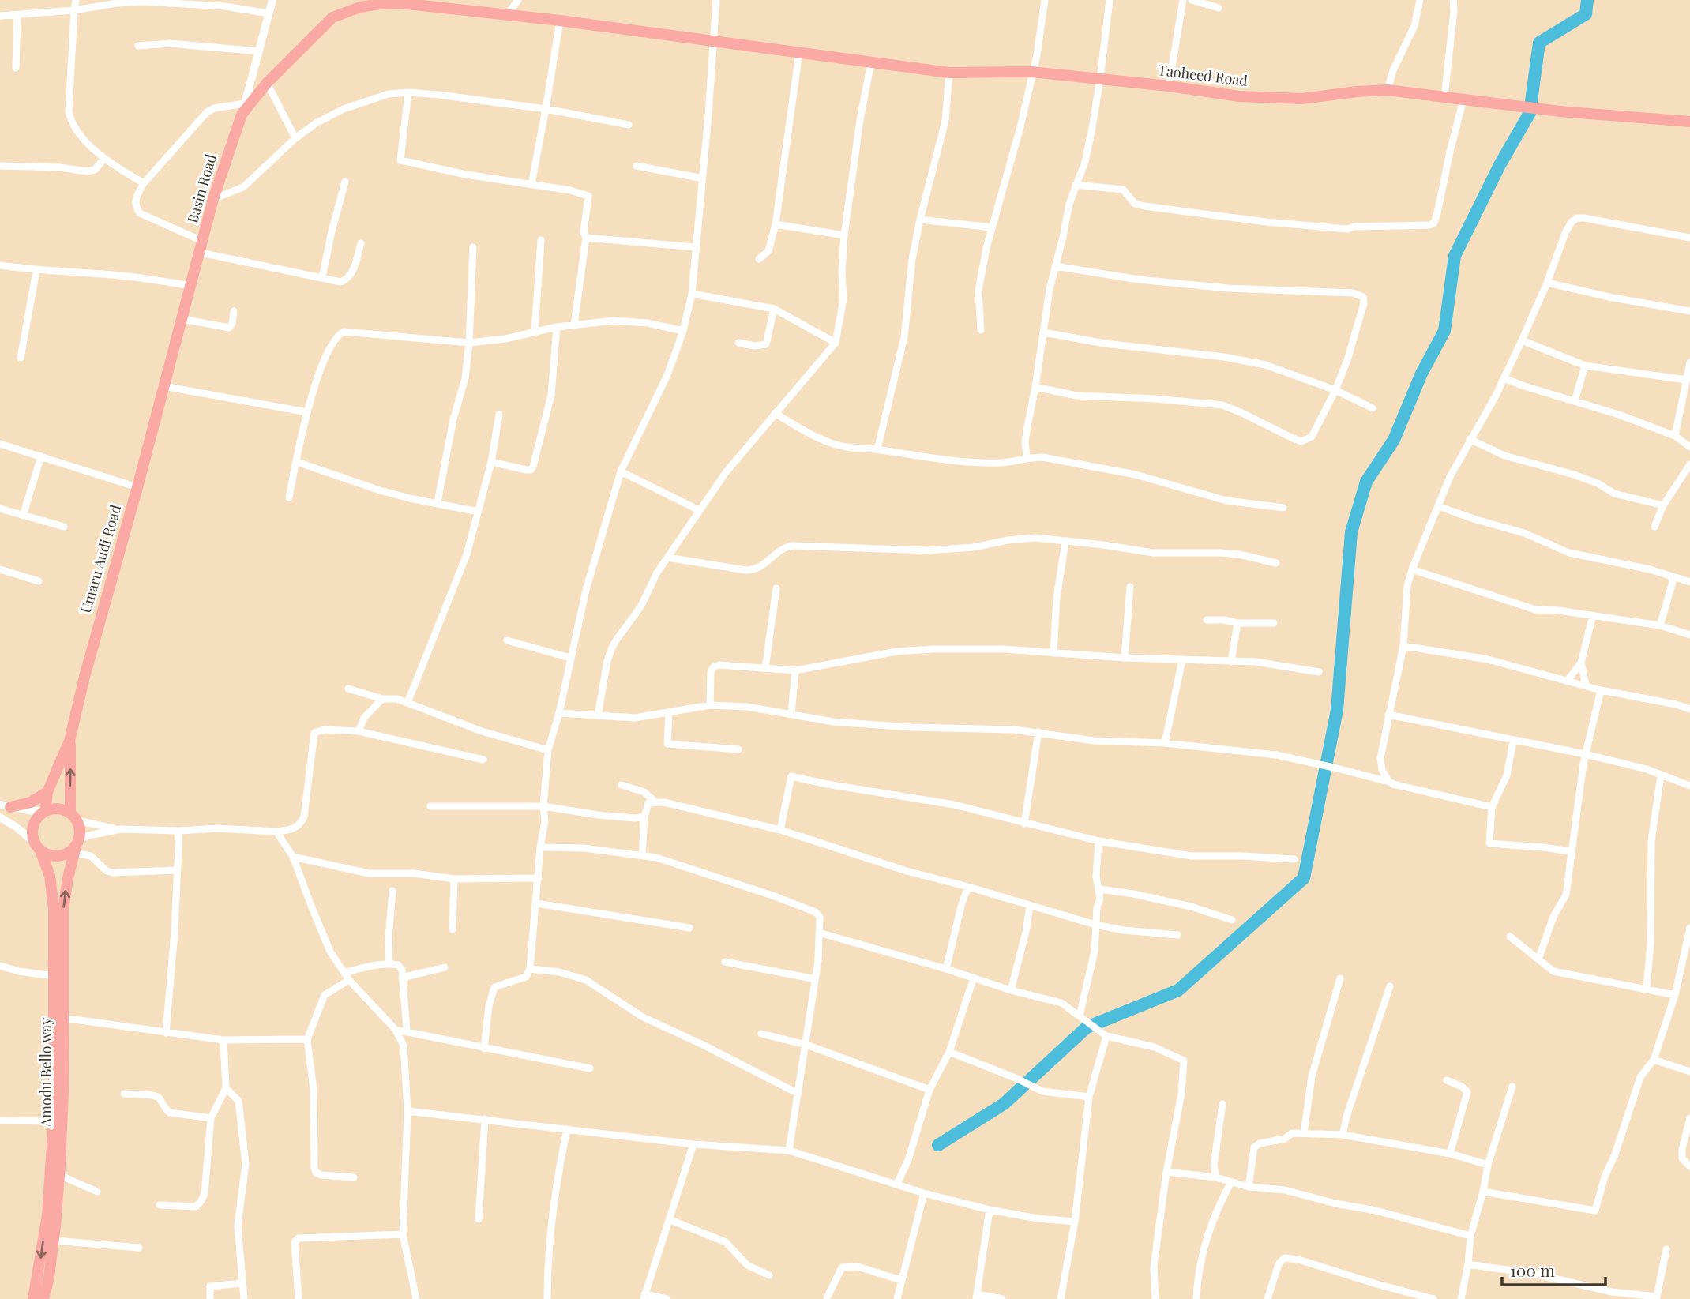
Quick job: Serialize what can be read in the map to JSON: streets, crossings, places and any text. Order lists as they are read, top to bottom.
{
  "streets": {
    "main road": [
      "Taoheed Road",
      "Basin Road",
      "Umaru Audi Road",
      "Amodu Bello way"
    ]
  },
  "crossings": [
    ["Taoheed Road", "Basin Road"],
    ["Basin Road", "Umaru Audi Road"]
  ],
  "scale_bar": "100 m"
}
